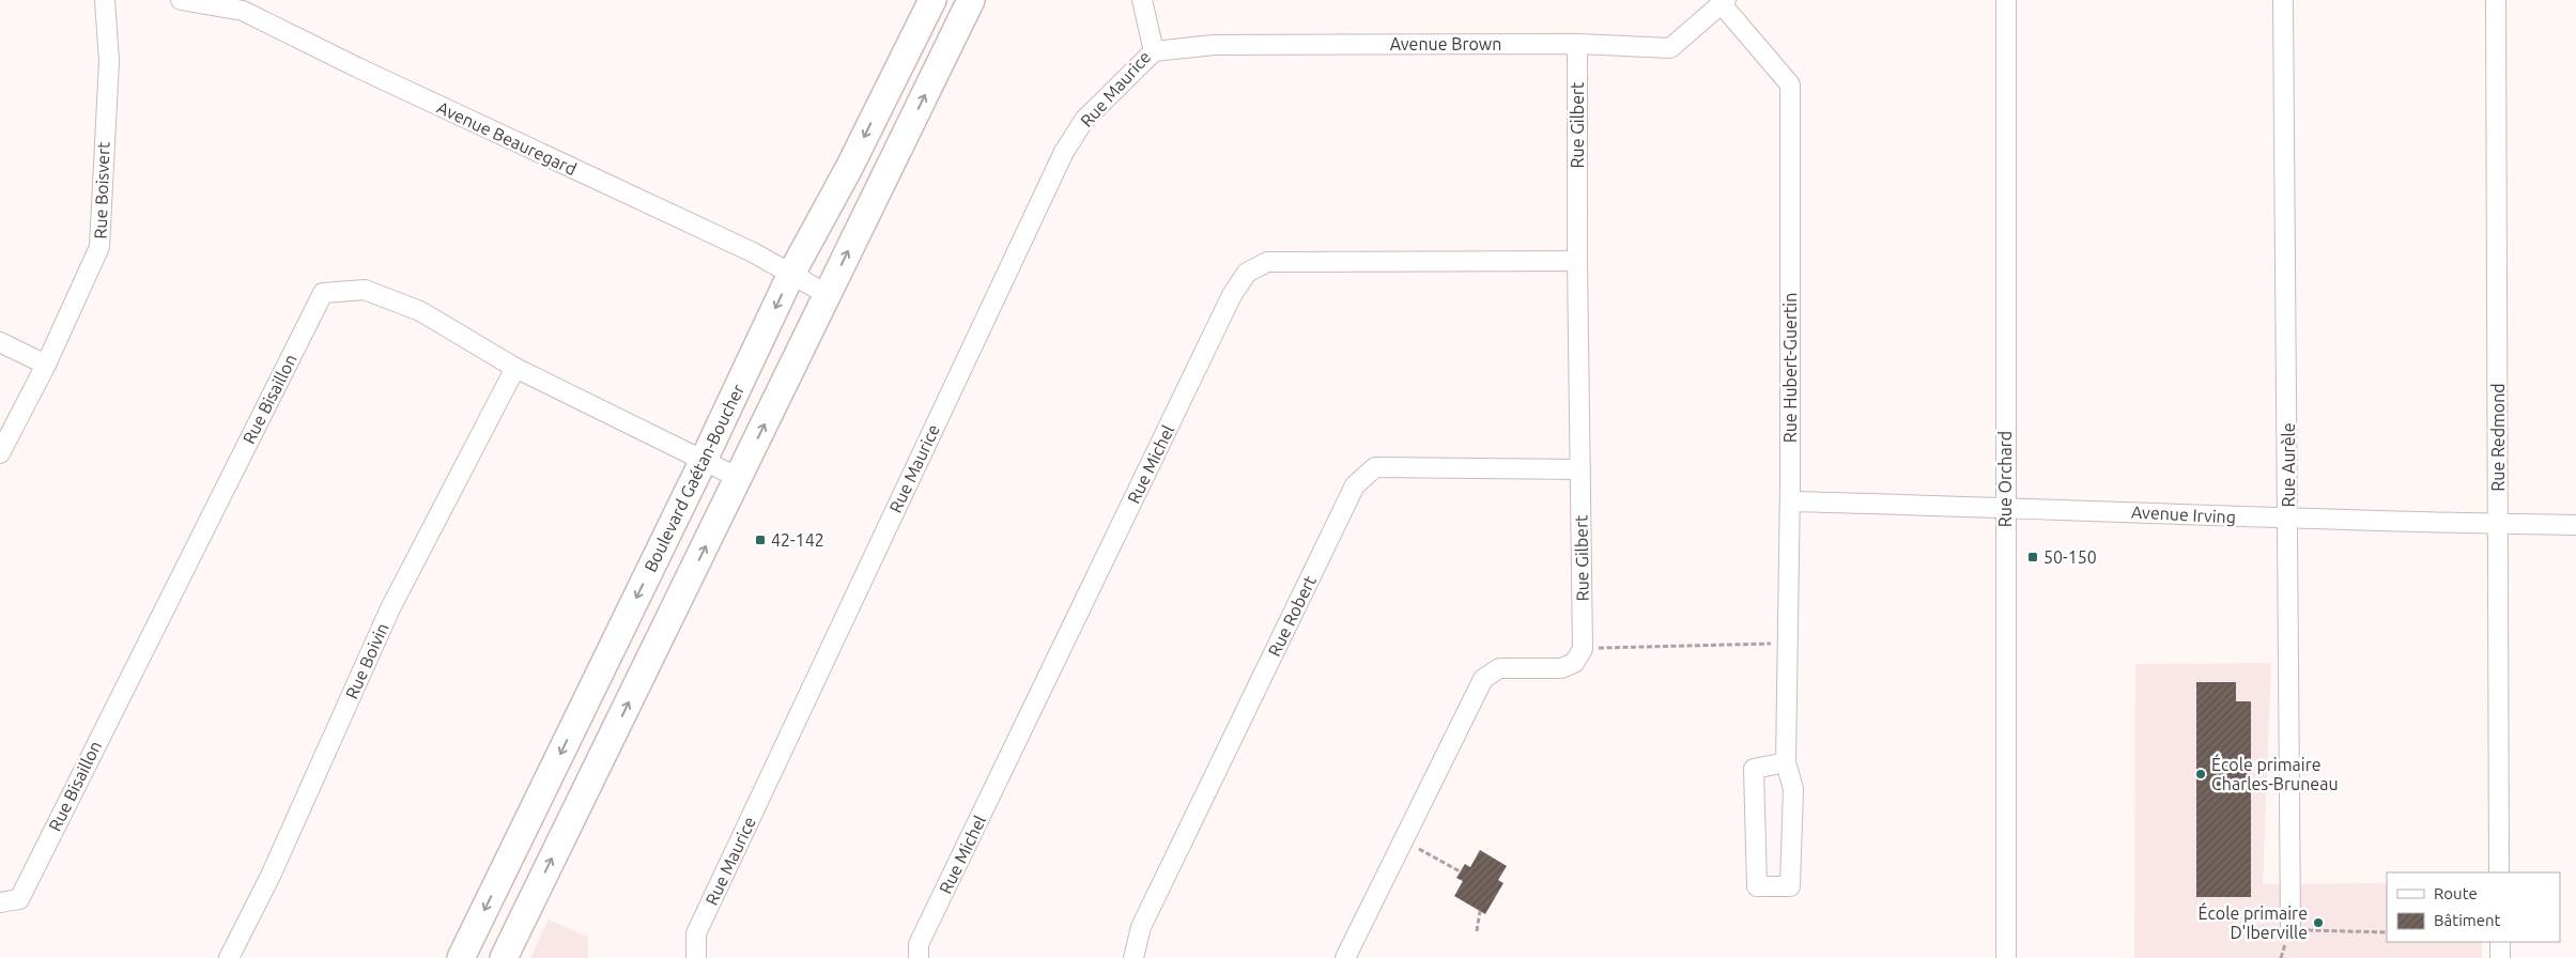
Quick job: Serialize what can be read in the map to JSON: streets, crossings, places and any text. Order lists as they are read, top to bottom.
{
  "streets": {
    "main road": ["Boulevard Gaétan-Boucher"],
    "street": [
      "Avenue Brown",
      "Rue Maurice",
      "Rue Gilbert",
      "Avenue Beauregard",
      "Rue Boisvert",
      "Rue Hubert-Guertin",
      "Rue Bisaillon",
      "Rue Redmond",
      "Rue Michel",
      "Rue Aurèle",
      "Rue Orchard",
      "Avenue Irving",
      "Rue Robert",
      "Rue Boivin"
    ]
  },
  "crossings": [
    ["Avenue Brown", "Rue Maurice"],
    ["Avenue Brown", "Rue Gilbert"],
    ["Avenue Brown", "Rue Hubert-Guertin"],
    ["Rue Gilbert", "Rue Michel"],
    ["Rue Gilbert", "Rue Robert"],
    ["Avenue Beauregard", "Boulevard Gaétan-Boucher"],
    ["Rue Hubert-Guertin", "Avenue Irving"],
    ["Rue Bisaillon", "Boulevard Gaétan-Boucher"],
    ["Rue Bisaillon", "Rue Boivin"],
    ["Rue Redmond", "Avenue Irving"],
    ["Rue Aurèle", "Avenue Irving"],
    ["Rue Orchard", "Avenue Irving"]
  ],
  "places": {
    "transit": ["42-142", "50-150"],
    "other": ["École primaire Charles-Bruneau", "École primaire D'Iberville"]
  },
  "legend": ["Route", "Bâtiment"]
}
